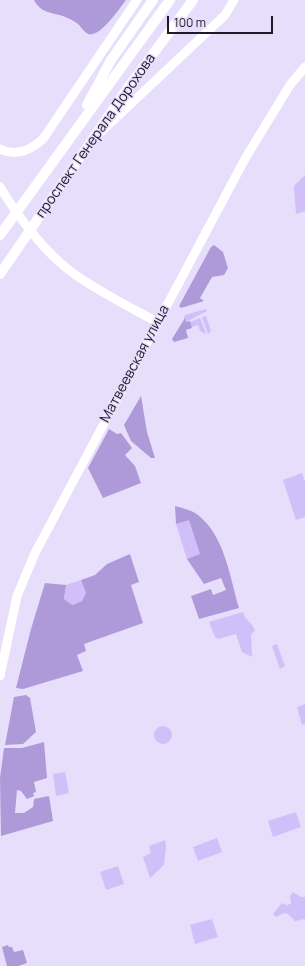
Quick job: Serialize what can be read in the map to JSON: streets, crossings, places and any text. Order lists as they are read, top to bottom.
{
  "streets": {
    "main road": ["проспект Генерала Дорохова"],
    "street": ["Матвеевская улица"]
  },
  "scale_bar": "100 m"
}
